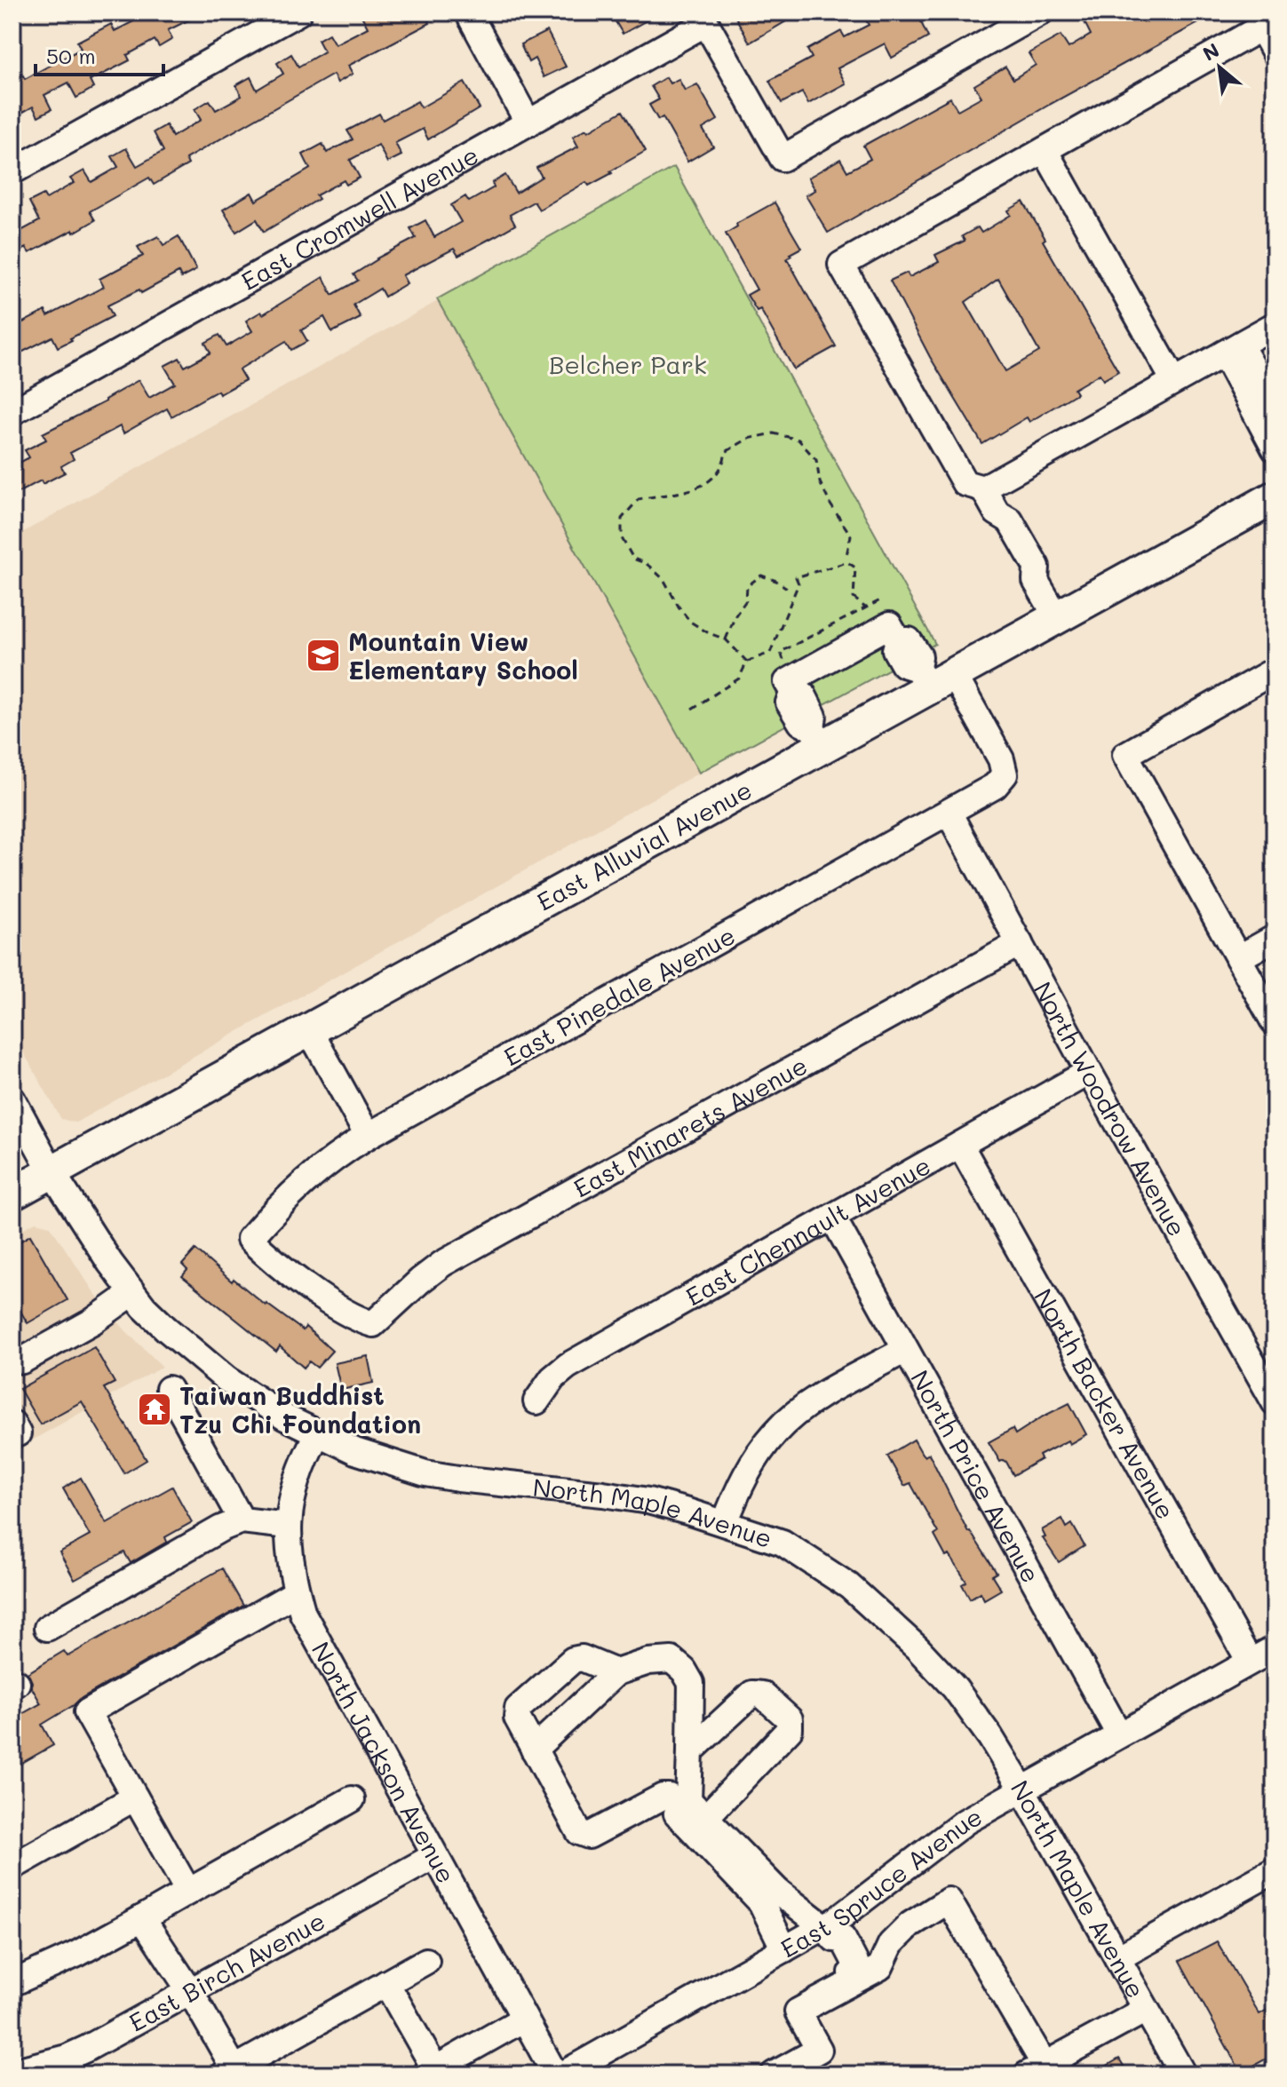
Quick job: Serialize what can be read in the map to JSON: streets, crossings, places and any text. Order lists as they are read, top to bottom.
{
  "streets": {
    "main road": ["East Alluvial Avenue"],
    "street": [
      "East Cromwell Avenue",
      "East Pinedale Avenue",
      "North Woodrow Avenue",
      "East Minarets Avenue",
      "East Chennault Avenue",
      "North Backer Avenue",
      "North Price Avenue",
      "North Maple Avenue",
      "North Jackson Avenue",
      "East Spruce Avenue",
      "East Birch Avenue"
    ]
  },
  "crossings": [
    ["East Alluvial Avenue", "East Pinedale Avenue"],
    ["East Alluvial Avenue", "North Maple Avenue"],
    ["East Pinedale Avenue", "North Woodrow Avenue"],
    ["East Pinedale Avenue", "East Minarets Avenue"],
    ["North Woodrow Avenue", "East Minarets Avenue"],
    ["North Woodrow Avenue", "East Chennault Avenue"],
    ["East Chennault Avenue", "North Backer Avenue"],
    ["East Chennault Avenue", "North Price Avenue"],
    ["North Backer Avenue", "East Spruce Avenue"],
    ["North Price Avenue", "East Spruce Avenue"],
    ["North Maple Avenue", "North Jackson Avenue"],
    ["North Maple Avenue", "East Spruce Avenue"],
    ["North Jackson Avenue", "East Birch Avenue"]
  ],
  "parks": ["Belcher Park"],
  "places": {
    "school or university": ["Mountain View Elementary School"],
    "temple": ["Taiwan Buddhist Tzu Chi Foundation"]
  },
  "scale_bar": "50 m",
  "north": "top left"
}
